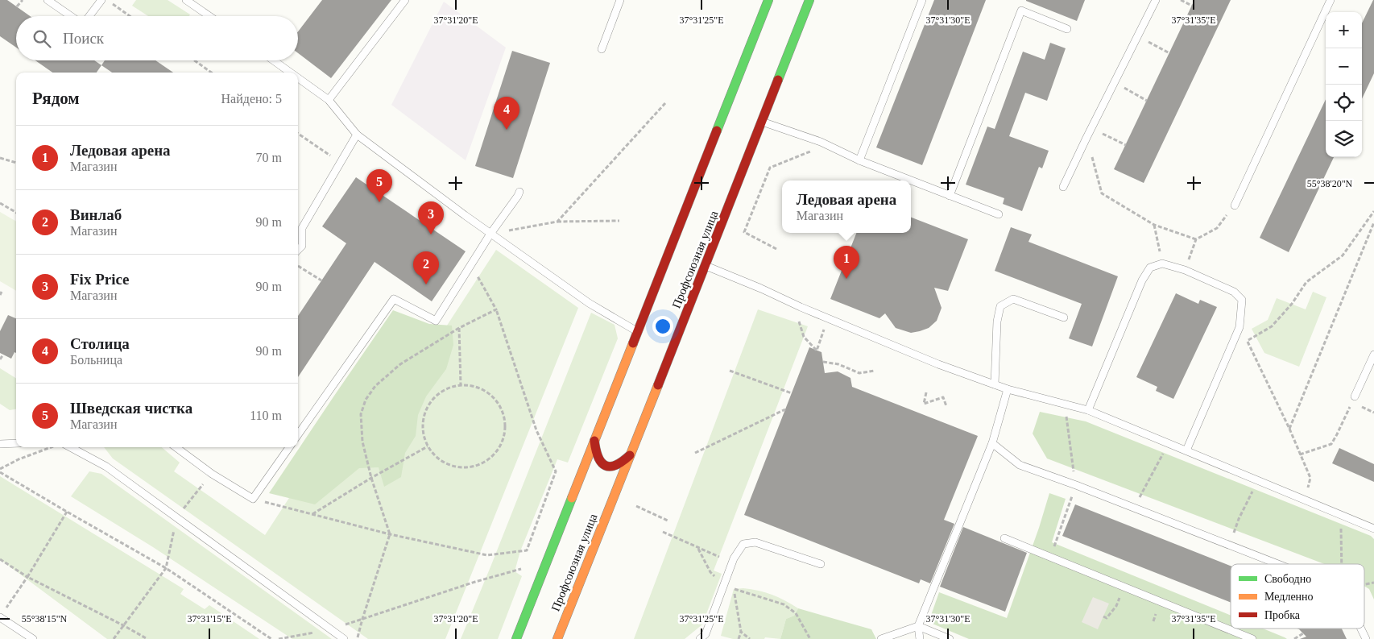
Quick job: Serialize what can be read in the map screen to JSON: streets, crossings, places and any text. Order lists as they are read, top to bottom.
{
  "streets": {
    "main road": ["Профсоюзная улица"]
  },
  "legend": ["Свободно", "Медленно", "Пробка"],
  "page": {
    "map_buttons": ["+", "−"],
    "search": "Поиск",
    "heading": ["Рядом", "Найдено: 5"],
    "pins": [
      "4",
      "5",
      "3",
      "1",
      "2"
    ],
    "list": [
      {
        "mark": "1",
        "name": "Ледовая арена",
        "note": "Магазин",
        "value": "70 m"
      },
      {
        "mark": "2",
        "name": "Винлаб",
        "note": "Магазин",
        "value": "90 m"
      },
      {
        "mark": "3",
        "name": "Fix Price",
        "note": "Магазин",
        "value": "90 m"
      },
      {
        "mark": "4",
        "name": "Столица",
        "note": "Больница",
        "value": "90 m"
      },
      {
        "mark": "5",
        "name": "Шведская чистка",
        "note": "Магазин",
        "value": "110 m"
      }
    ],
    "popup": ["Ледовая арена", "Магазин"]
  },
  "coordinates": [
    "37°31'20\"E",
    "37°31'25\"E",
    "37°31'30\"E",
    "37°31'35\"E",
    "55°38'20\"N",
    "55°38'15\"N",
    "37°31'15\"E"
  ]
}
